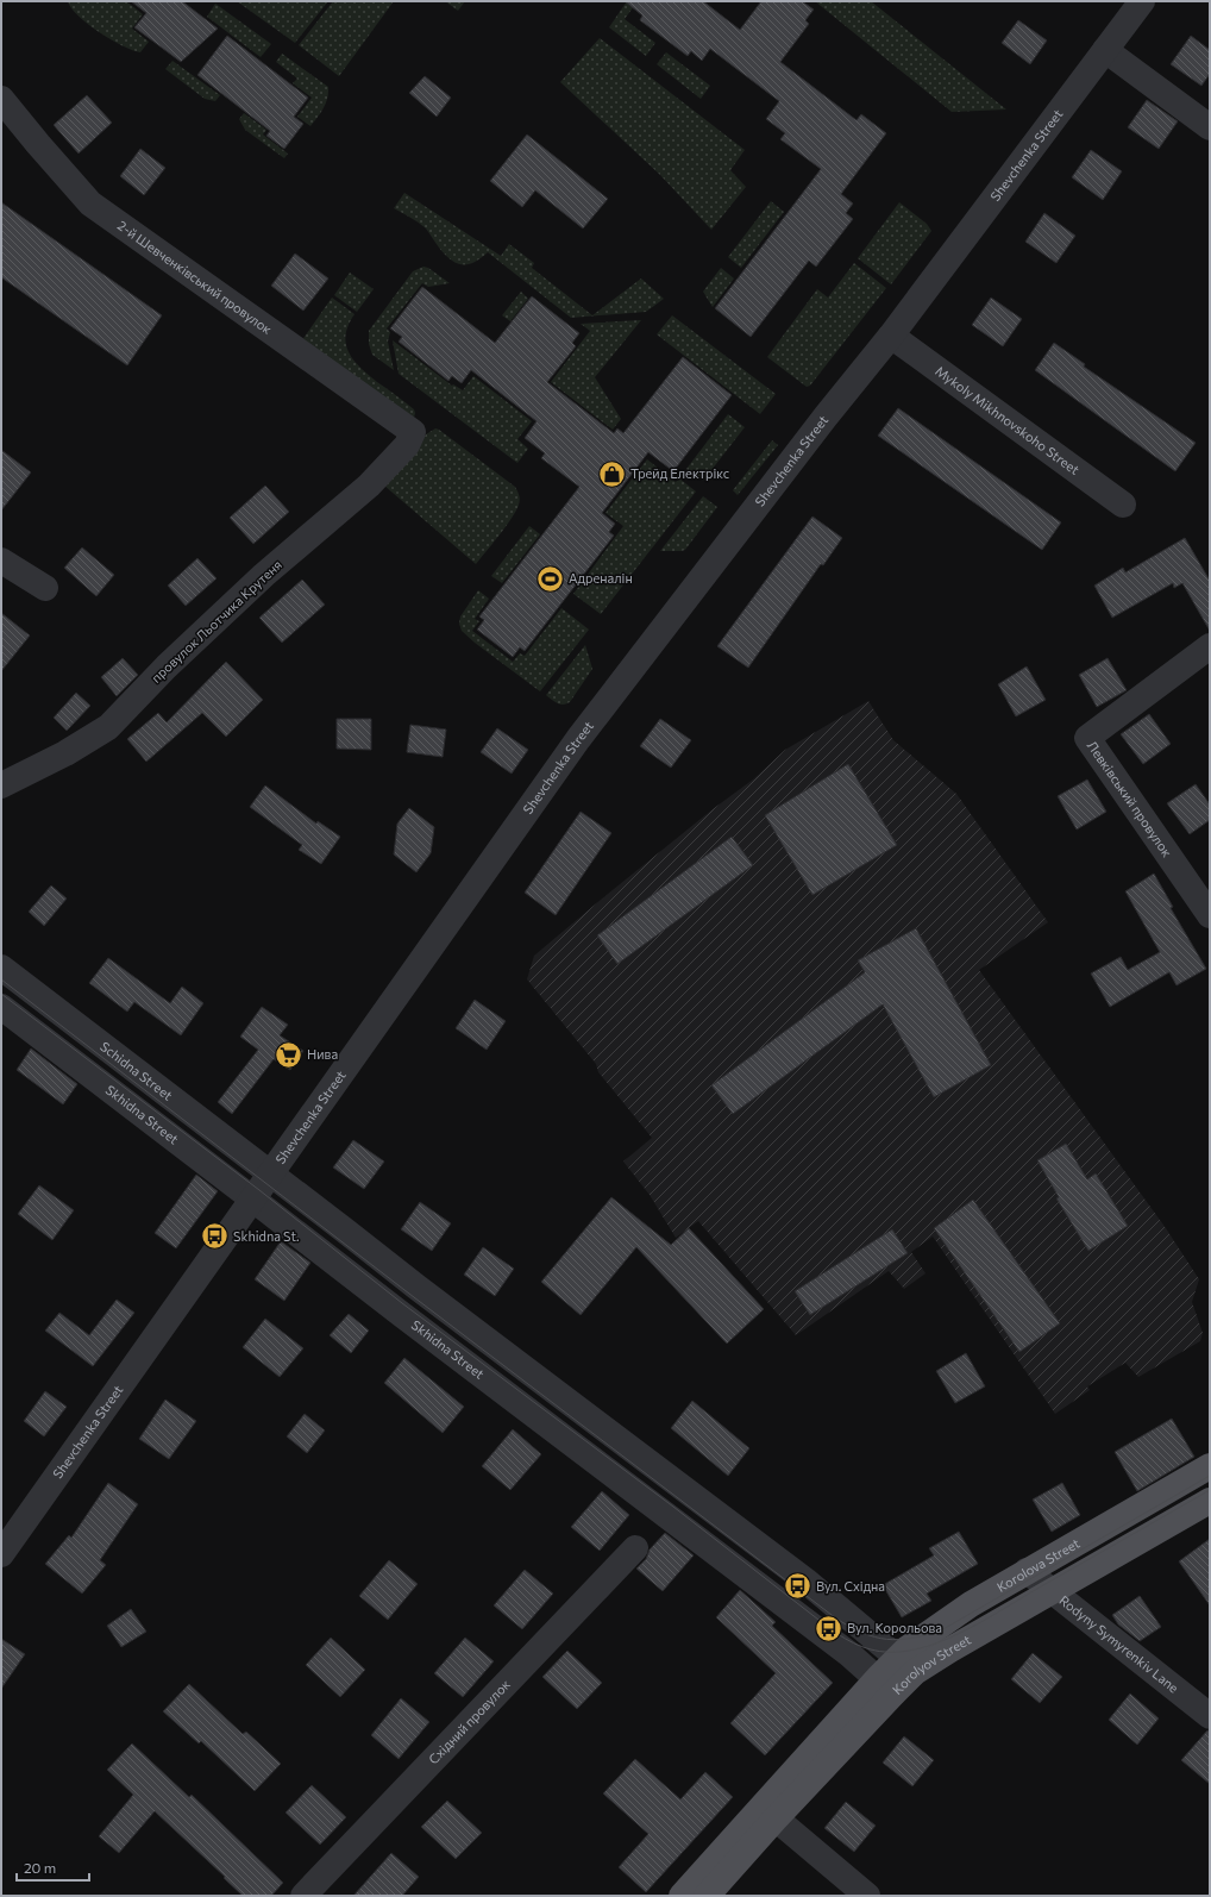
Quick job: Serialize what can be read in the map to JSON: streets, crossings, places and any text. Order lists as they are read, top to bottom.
{
  "streets": {
    "main road": ["Korolova Street", "Korolyov Street"],
    "street": [
      "Shevchenka Street",
      "2-й Шевченківський провулок",
      "Mykoly Mikhnovskoho Street",
      "провулок Льотчика Крутеня",
      "Левківський провулок",
      "Schidna Street",
      "Skhidna Street",
      "Rodyny Symyrenkiv Lane",
      "Східний провулок"
    ]
  },
  "crossings": [
    ["Shevchenka Street", "Mykoly Mikhnovskoho Street"],
    ["Shevchenka Street", "Schidna Street"],
    ["Shevchenka Street", "Skhidna Street"],
    ["2-й Шевченківський провулок", "провулок Льотчика Крутеня"],
    ["Skhidna Street", "Korolyov Street"],
    ["Korolova Street", "Rodyny Symyrenkiv Lane"],
    ["Korolova Street", "Korolyov Street"],
    ["Rodyny Symyrenkiv Lane", "Korolyov Street"]
  ],
  "places": {
    "shop": ["Трейд Електрікс"],
    "sports": ["Адреналін"],
    "supermarket": ["Нива"],
    "bus stop": ["Skhidna St.", "Вул. Східна", "Вул. Корольова"]
  },
  "scale_bar": "20 m"
}
